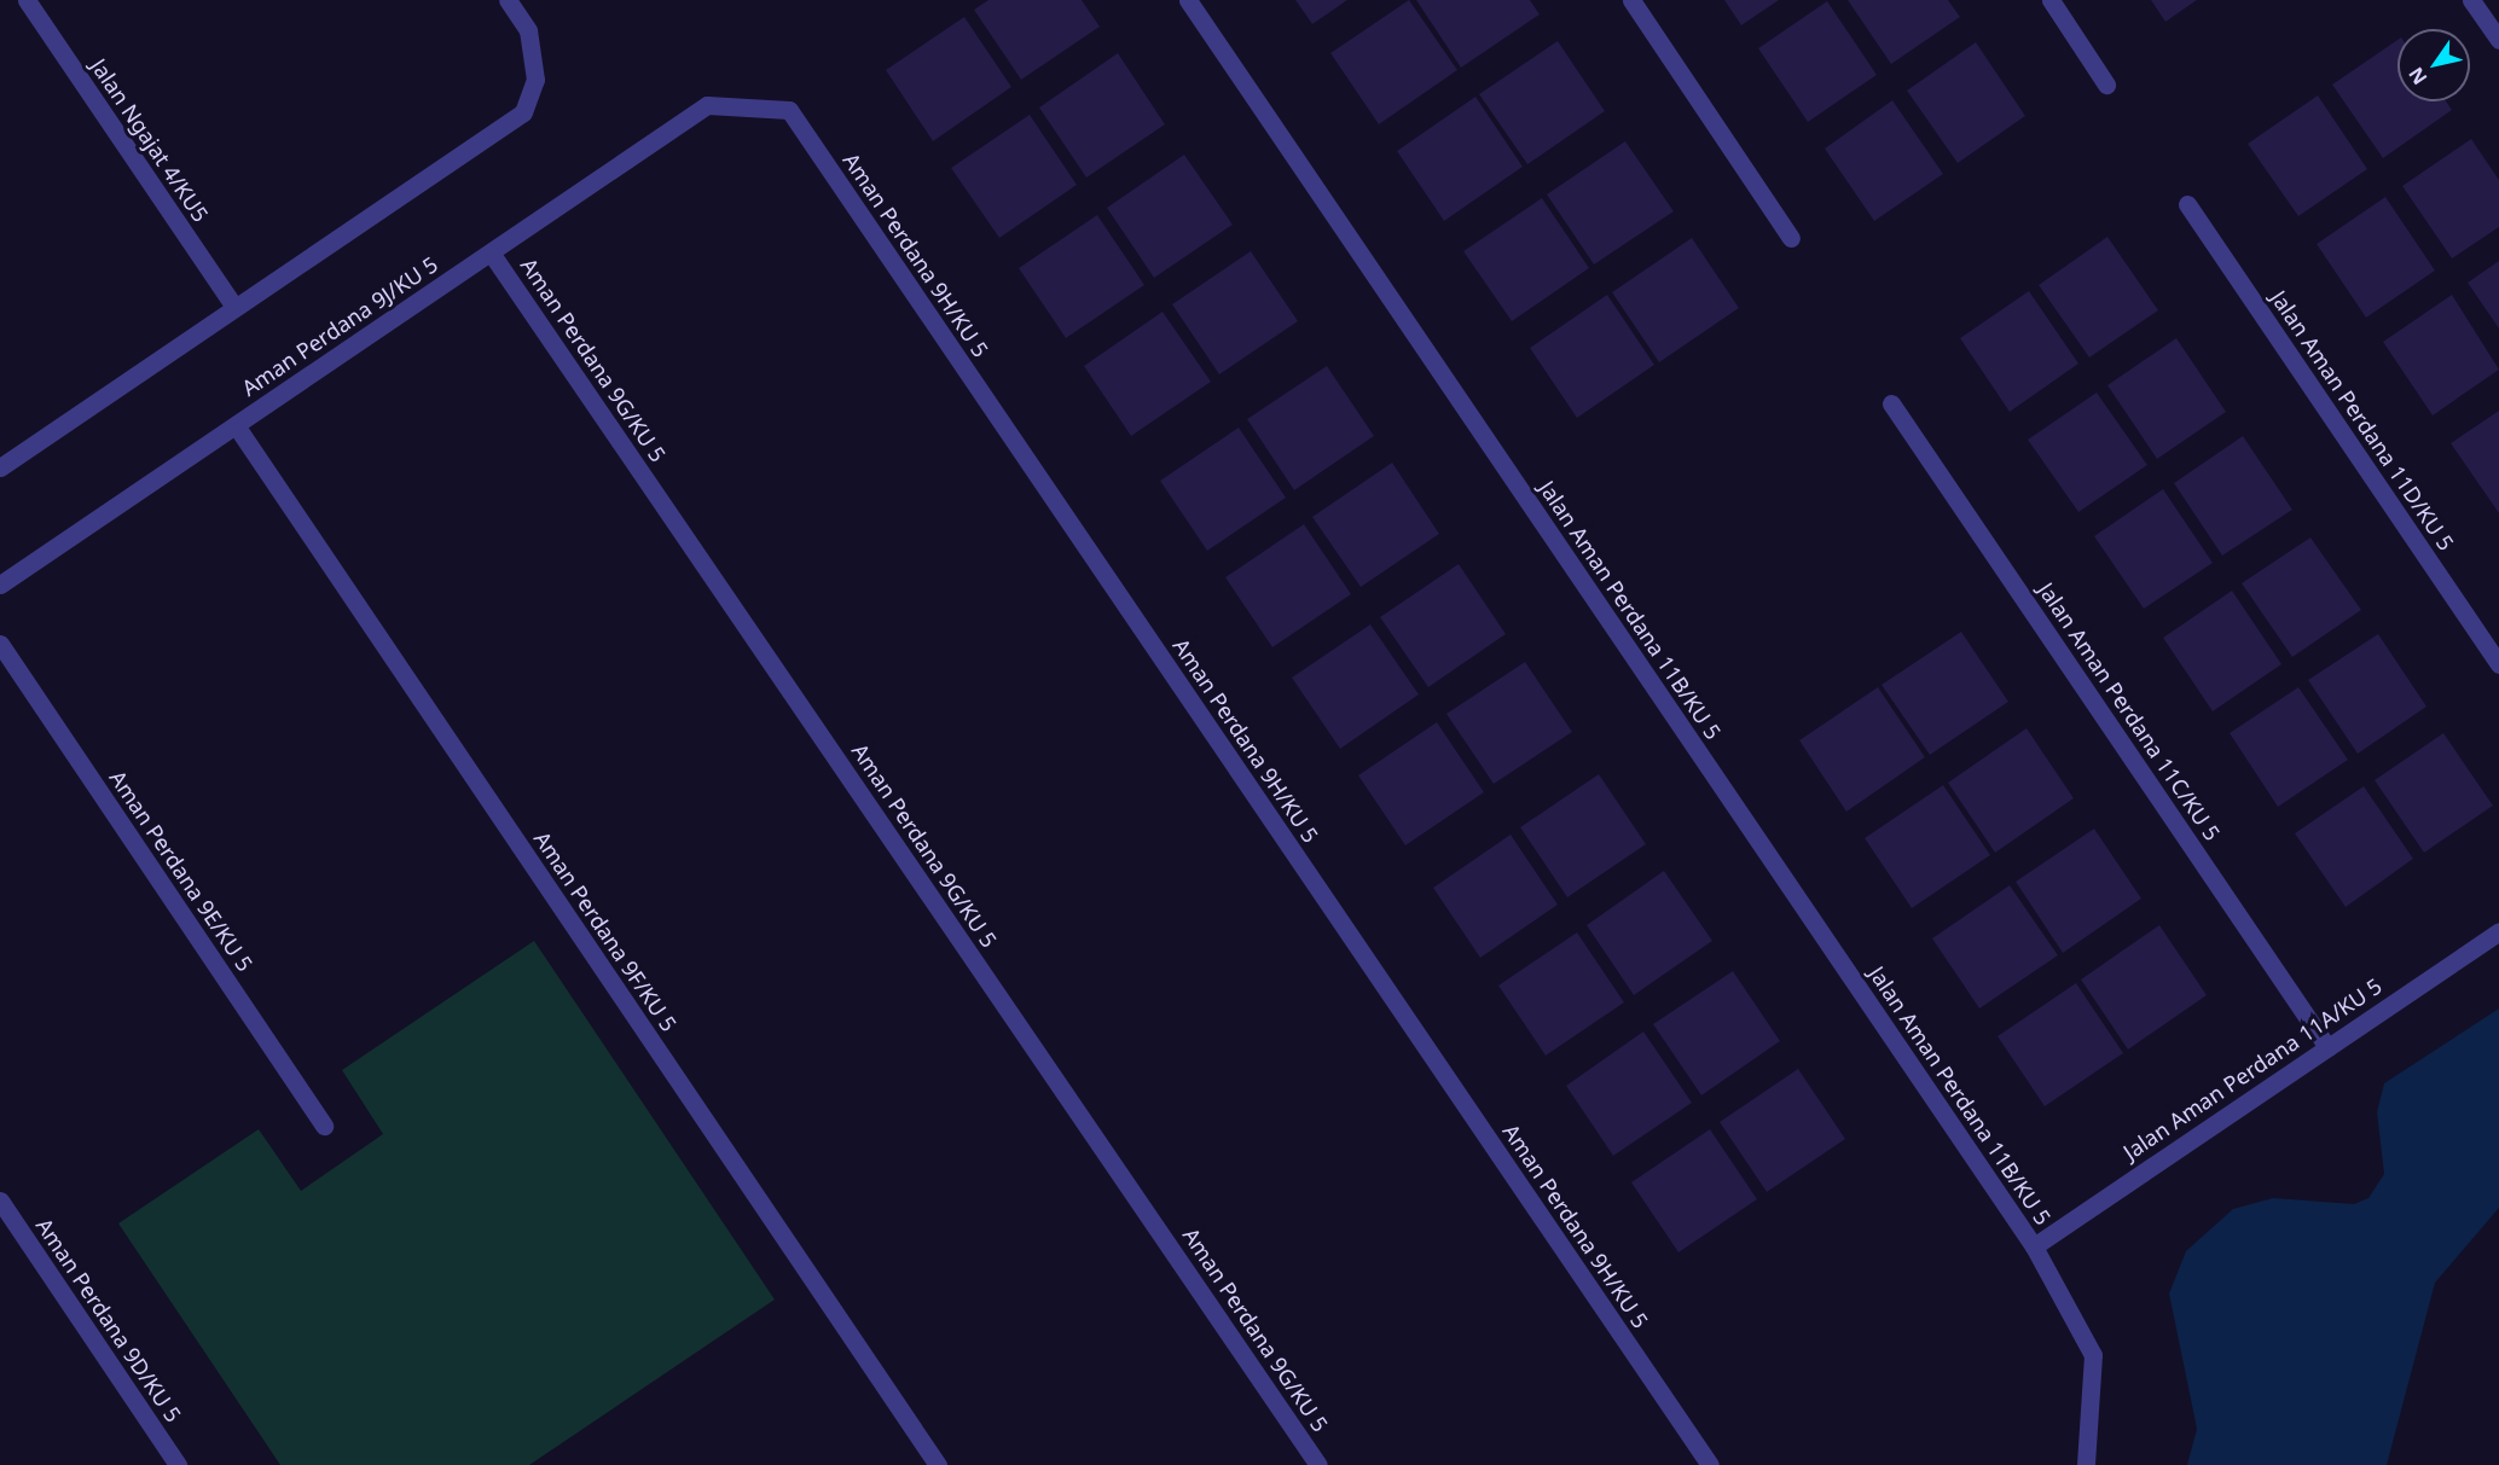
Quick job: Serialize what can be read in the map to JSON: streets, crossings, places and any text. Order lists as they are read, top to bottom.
{
  "streets": {
    "street": [
      "Jalan Ngajat 4/KU5",
      "Aman Perdana 9H/KU 5",
      "Aman Perdana 9J/KU 5",
      "Aman Perdana 9G/KU 5",
      "Jalan Aman Perdana 11D/KU 5",
      "Jalan Aman Perdana 11B/KU 5",
      "Jalan Aman Perdana 11C/KU 5",
      "Aman Perdana 9E/KU 5",
      "Aman Perdana 9F/KU 5",
      "Jalan Aman Perdana 11A/KU 5",
      "Aman Perdana 9D/KU 5"
    ]
  },
  "crossings": [
    ["Aman Perdana 9H/KU 5", "Aman Perdana 9J/KU 5"],
    ["Aman Perdana 9J/KU 5", "Aman Perdana 9G/KU 5"],
    ["Aman Perdana 9J/KU 5", "Aman Perdana 9F/KU 5"],
    ["Jalan Aman Perdana 11B/KU 5", "Jalan Aman Perdana 11A/KU 5"],
    ["Jalan Aman Perdana 11C/KU 5", "Jalan Aman Perdana 11A/KU 5"]
  ],
  "north": "bottom left"
}
